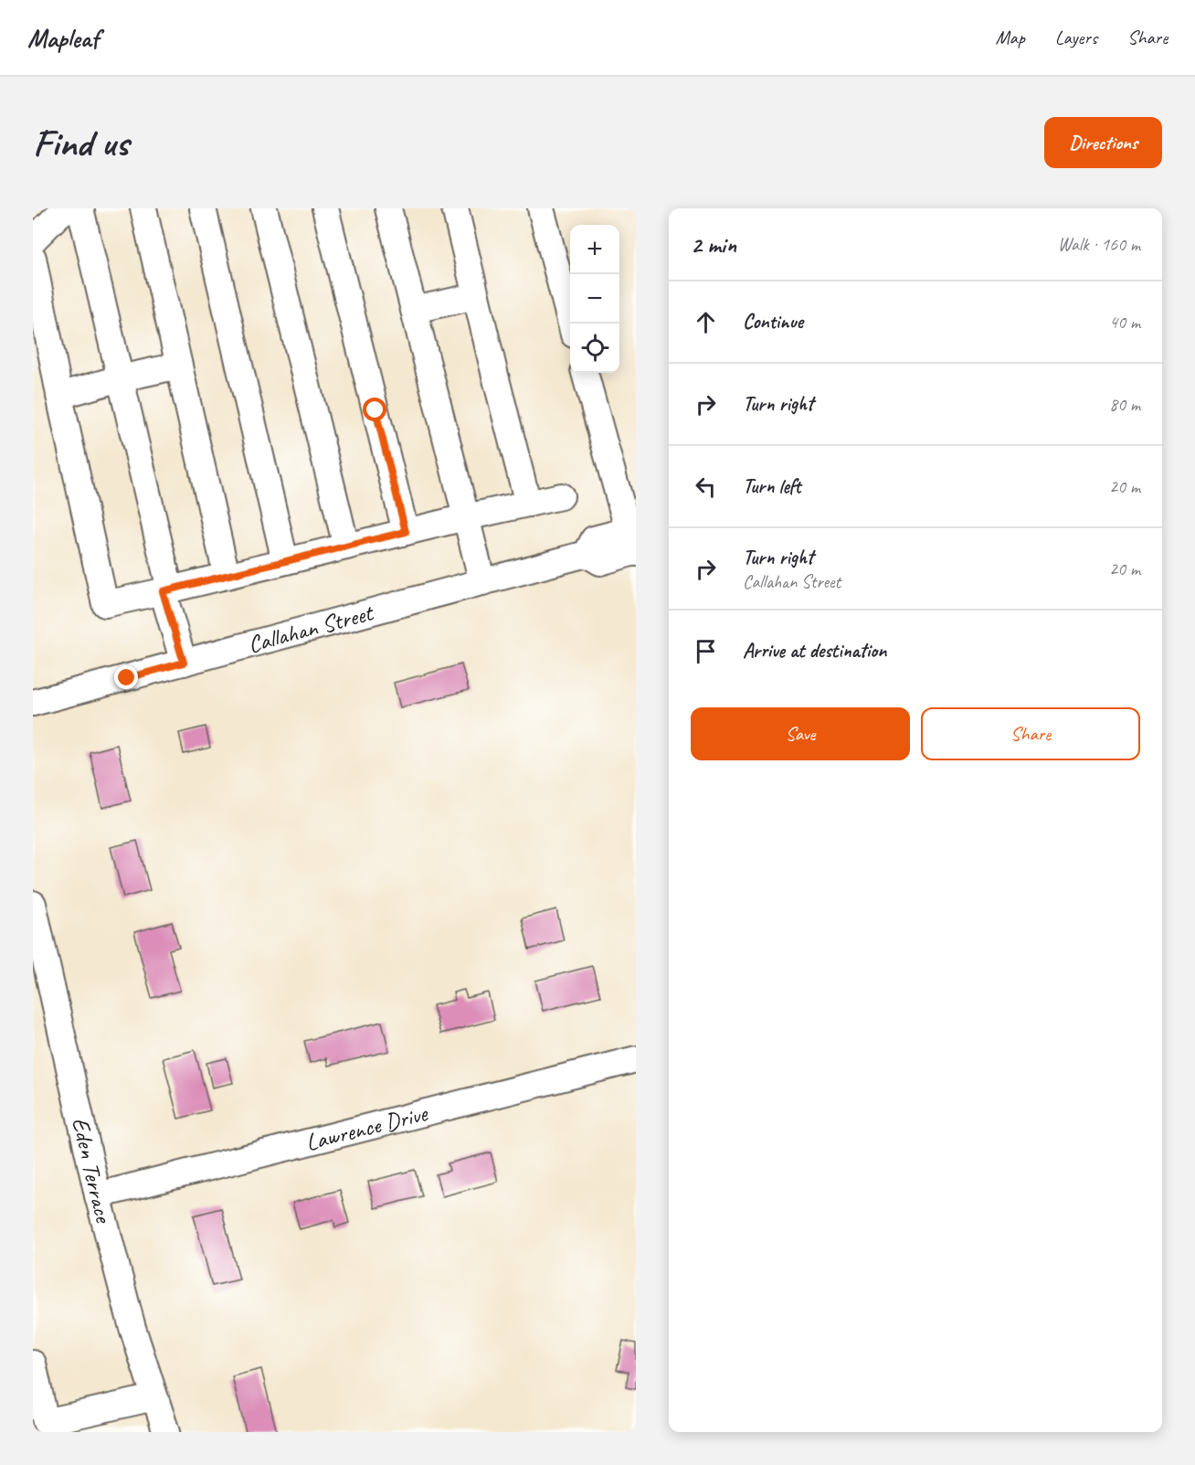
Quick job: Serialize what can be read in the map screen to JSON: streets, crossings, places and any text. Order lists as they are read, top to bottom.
{
  "streets": {
    "street": ["Callahan Street", "Lawrence Drive", "Eden Terrace"]
  },
  "crossings": [
    ["Lawrence Drive", "Eden Terrace"]
  ],
  "page": {
    "header": "Mapleaf",
    "nav": ["Map", "Layers", "Share"],
    "buttons": [
      "Directions",
      ["Save", "Share"]
    ],
    "title": "Find us",
    "heading": ["2 min", "Walk · 160 m"],
    "map_buttons": ["+", "−"],
    "list": [
      ["Continue", "40 m"],
      ["Turn right", "80 m"],
      ["Turn left", "20 m"],
      ["Turn right", "Callahan Street", "20 m"],
      "Arrive at destination"
    ]
  }
}
